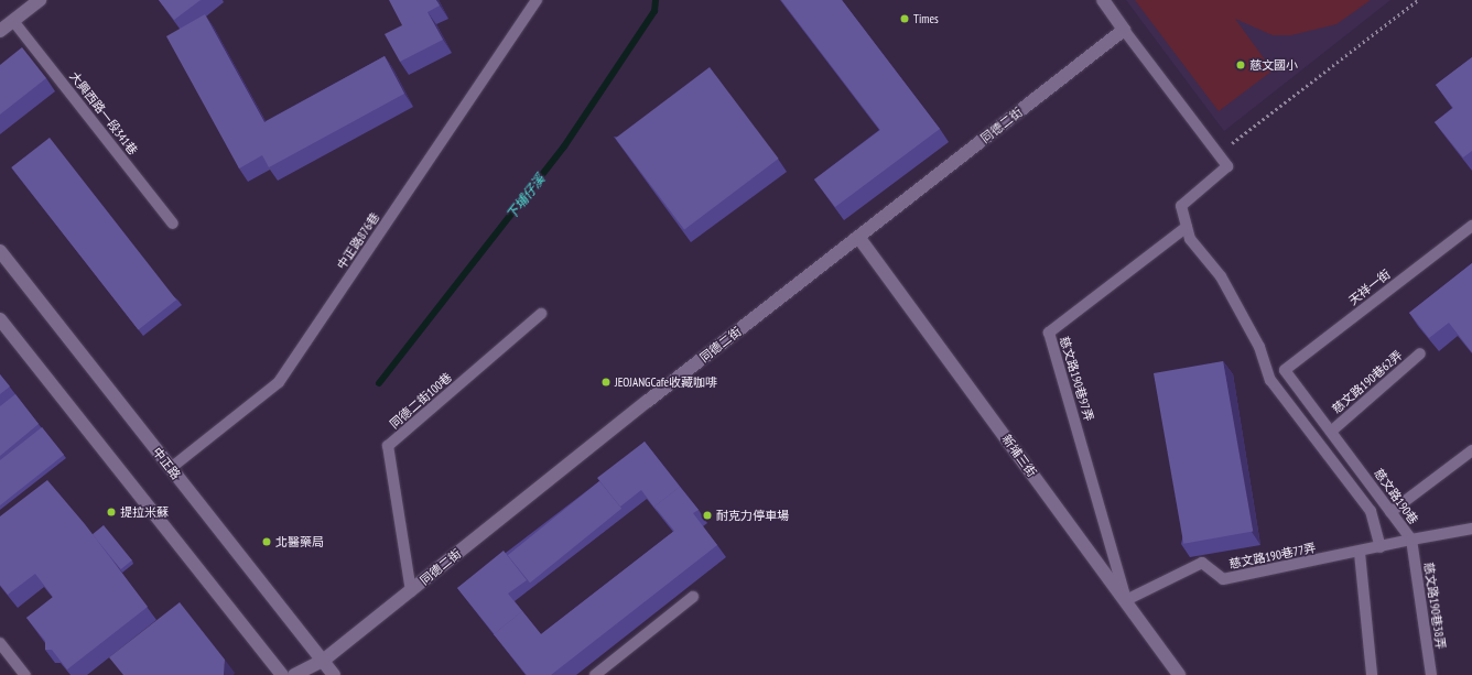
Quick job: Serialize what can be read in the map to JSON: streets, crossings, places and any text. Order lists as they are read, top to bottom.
{
  "streets": {
    "street": ["同德二街", "新埔三街", "中正路"],
    "lane": [
      "大興西路一段341巷",
      "中正路876巷",
      "天祥一街",
      "慈文路190巷97弄",
      "慈文路190巷62弄",
      "同德二街100巷",
      "慈文路190巷",
      "慈文路190巷77弄",
      "慈文路190巷38弄"
    ]
  },
  "crossings": [
    ["同德二街", "同德二街100巷"],
    ["同德二街", "新埔三街"],
    ["同德二街", "中正路"],
    ["中正路876巷", "中正路"],
    ["天祥一街", "慈文路190巷"],
    ["慈文路190巷97弄", "新埔三街"],
    ["慈文路190巷97弄", "慈文路190巷77弄"],
    ["慈文路190巷62弄", "慈文路190巷"],
    ["新埔三街", "慈文路190巷77弄"],
    ["慈文路190巷", "慈文路190巷77弄"],
    ["慈文路190巷", "慈文路190巷38弄"]
  ],
  "water": ["下埔仔溪"],
  "places": [
    "Times",
    "慈文國小",
    "JEOJANGCafe收藏咖啡",
    "提拉米蘇",
    "耐克力停車場",
    "北醫藥局"
  ]
}
